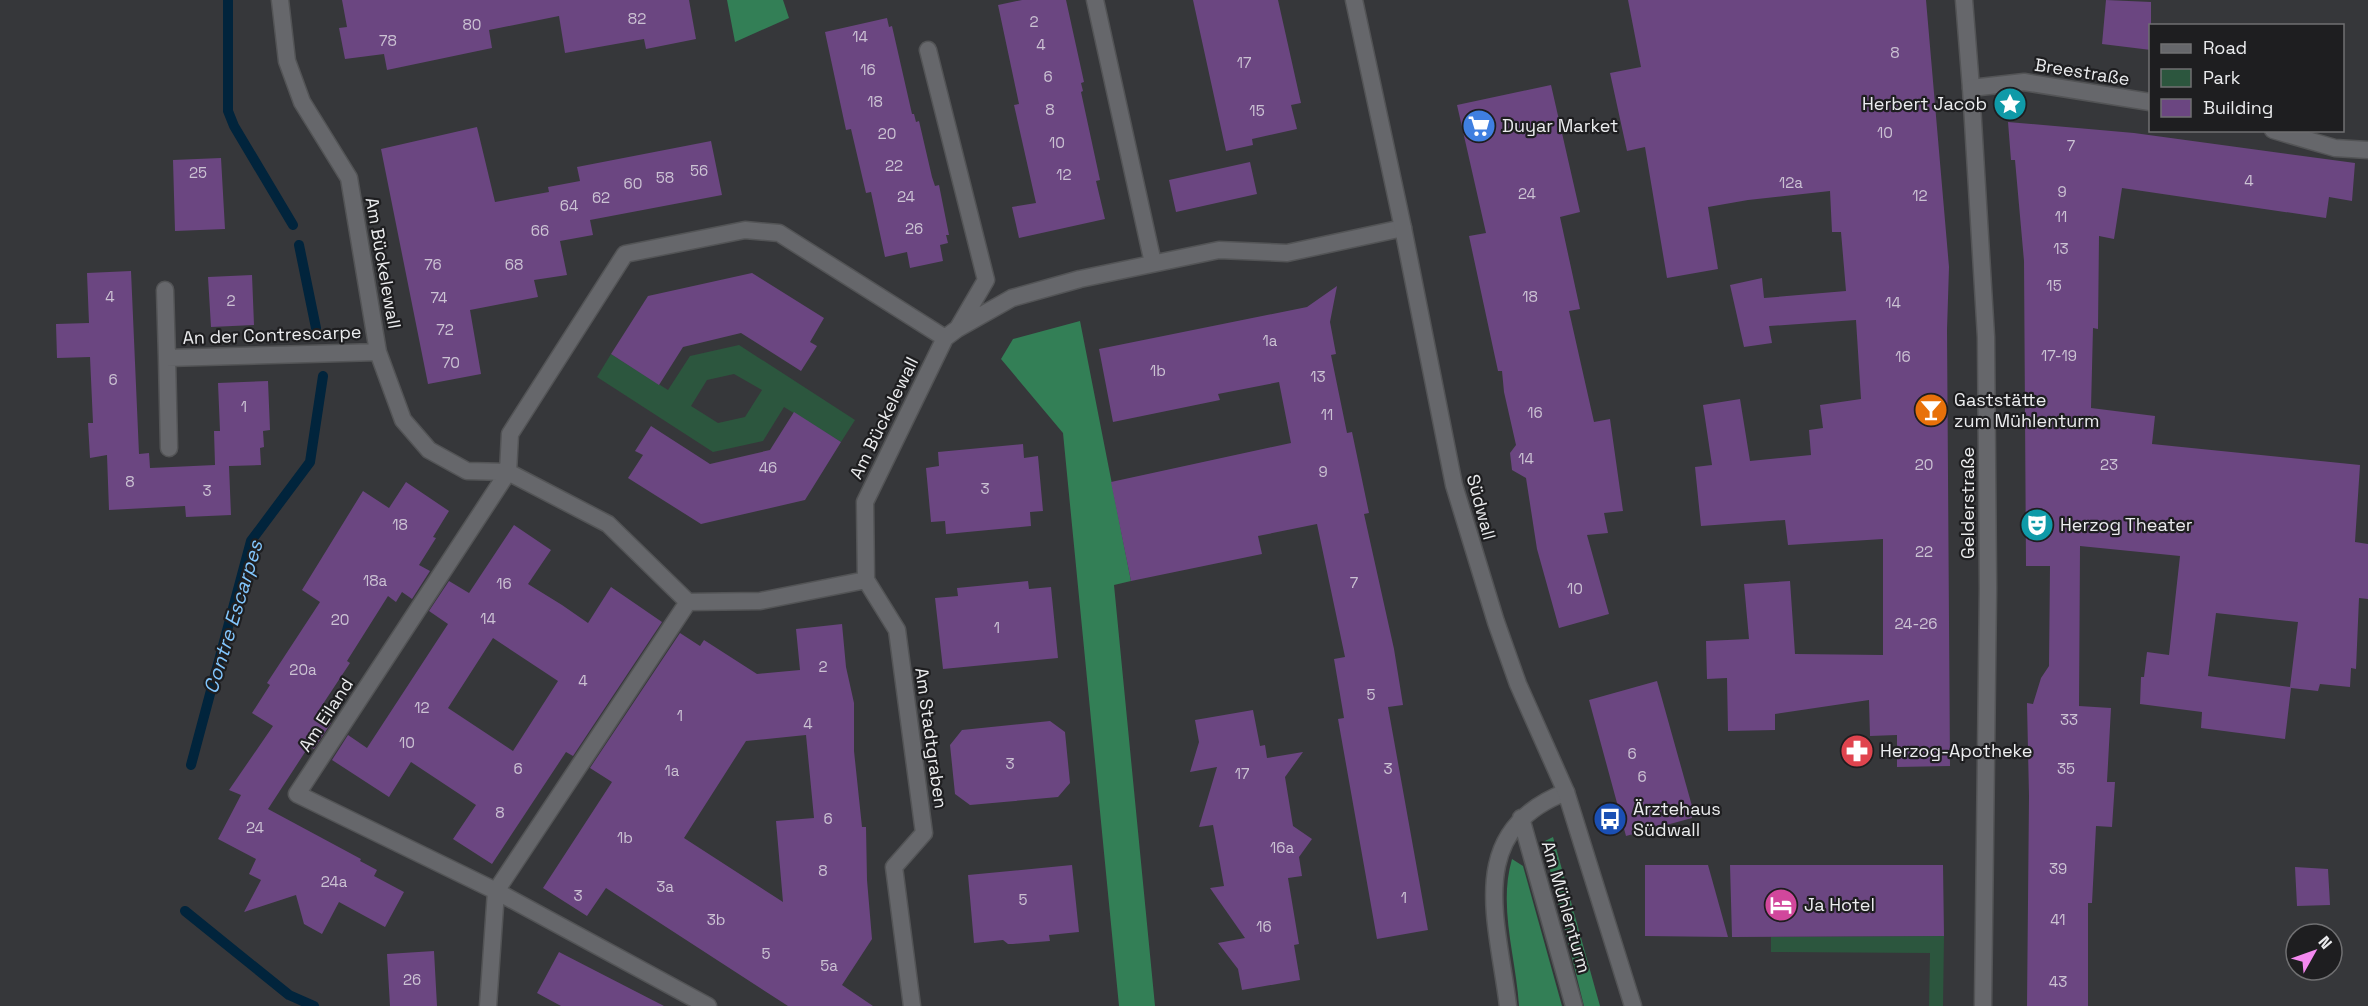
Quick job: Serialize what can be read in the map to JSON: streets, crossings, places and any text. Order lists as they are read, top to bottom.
{
  "streets": {
    "street": [
      "Breestraße",
      "Am Bückelewall",
      "An der Contrescarpe",
      "Gelderstraße",
      "Südwall",
      "Am Eiland",
      "Am Stadtgraben",
      "Am Mühlenturm"
    ]
  },
  "crossings": [
    ["Breestraße", "Gelderstraße"],
    ["Am Bückelewall", "An der Contrescarpe"],
    ["Am Bückelewall", "Am Eiland"],
    ["Am Bückelewall", "Am Stadtgraben"]
  ],
  "water": ["Contre Escarpes"],
  "places": {
    "place": ["Herbert Jacob"],
    "supermarket": ["Duyar Market"],
    "bar": ["Gaststätte zum Mühlenturm"],
    "theatre": ["Herzog Theater"],
    "pharmacy": ["Herzog-Apotheke"],
    "bus stop": ["Ärztehaus Südwall"],
    "hotel": ["Ja Hotel"]
  },
  "house_numbers": [
    "82",
    "2",
    "80",
    "14",
    "78",
    "4",
    "8",
    "17",
    "16",
    "6",
    "18",
    "8",
    "15",
    "10",
    "20",
    "10",
    "7",
    "22",
    "56",
    "25",
    "12",
    "58",
    "4",
    "12a",
    "60",
    "9",
    "24",
    "12",
    "24",
    "62",
    "64",
    "11",
    "26",
    "66",
    "13",
    "76",
    "68",
    "15",
    "4",
    "18",
    "74",
    "2",
    "14",
    "72",
    "1a",
    "17-19",
    "16",
    "70",
    "1b",
    "13",
    "6",
    "1",
    "16",
    "11",
    "14",
    "20",
    "23",
    "46",
    "9",
    "8",
    "3",
    "3",
    "18",
    "22",
    "18a",
    "7",
    "16",
    "10",
    "14",
    "20",
    "24-26",
    "1",
    "2",
    "20a",
    "4",
    "5",
    "12",
    "1",
    "33",
    "4",
    "10",
    "6",
    "3",
    "6",
    "3",
    "35",
    "1a",
    "17",
    "6",
    "8",
    "6",
    "24",
    "1b",
    "16a",
    "39",
    "8",
    "24a",
    "3a",
    "3",
    "1",
    "5",
    "3b",
    "41",
    "16",
    "5",
    "5a",
    "26",
    "43"
  ],
  "legend": ["Road", "Park", "Building"],
  "north": "top right"
}
